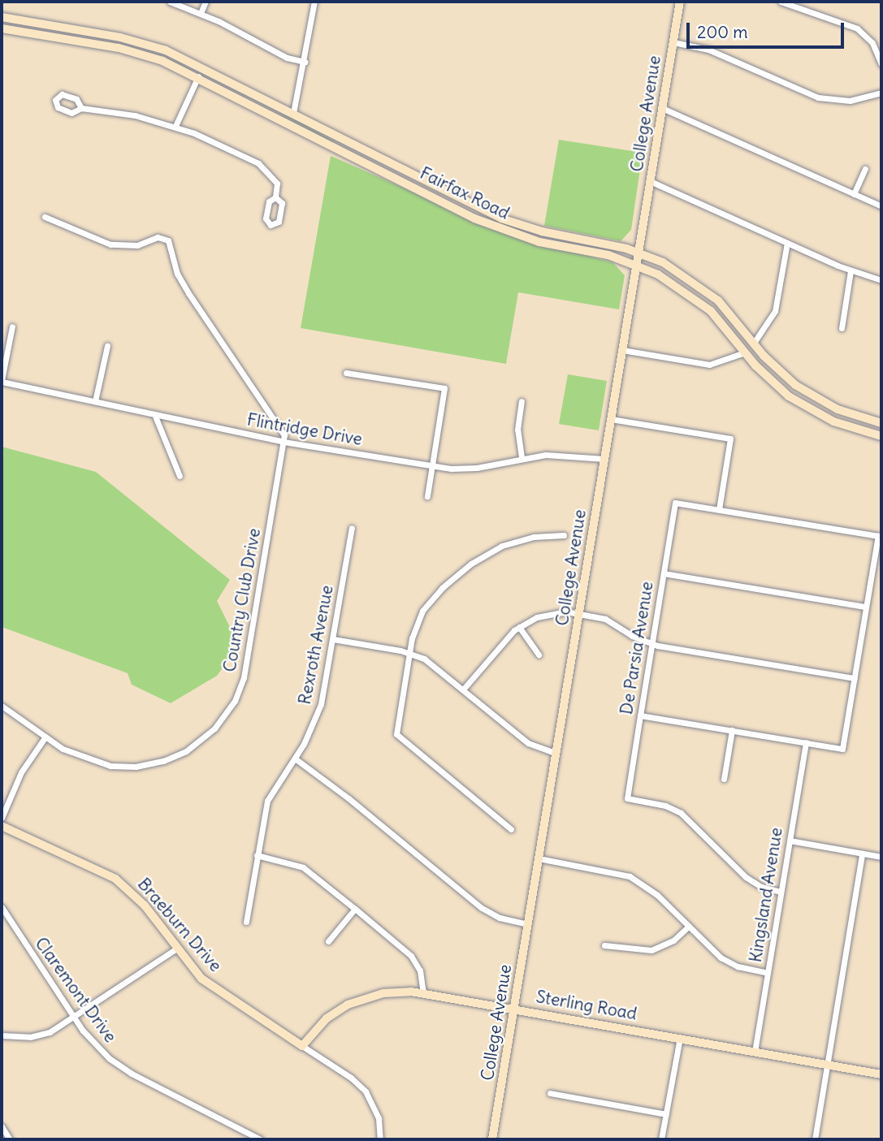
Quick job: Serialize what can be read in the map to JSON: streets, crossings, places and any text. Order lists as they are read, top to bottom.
{
  "streets": {
    "street": [
      "College Avenue",
      "Fairfax Road",
      "Flintridge Drive",
      "Country Club Drive",
      "Rexroth Avenue",
      "De Parsia Avenue",
      "Kingsland Avenue",
      "Braeburn Drive",
      "Claremont Drive",
      "Sterling Road"
    ]
  },
  "crossings": [
    ["College Avenue", "Fairfax Road"],
    ["College Avenue", "Flintridge Drive"],
    ["College Avenue", "Sterling Road"],
    ["Flintridge Drive", "Country Club Drive"],
    ["De Parsia Avenue", "Kingsland Avenue"],
    ["Kingsland Avenue", "Sterling Road"],
    ["Braeburn Drive", "Sterling Road"]
  ],
  "scale_bar": "200 m"
}
